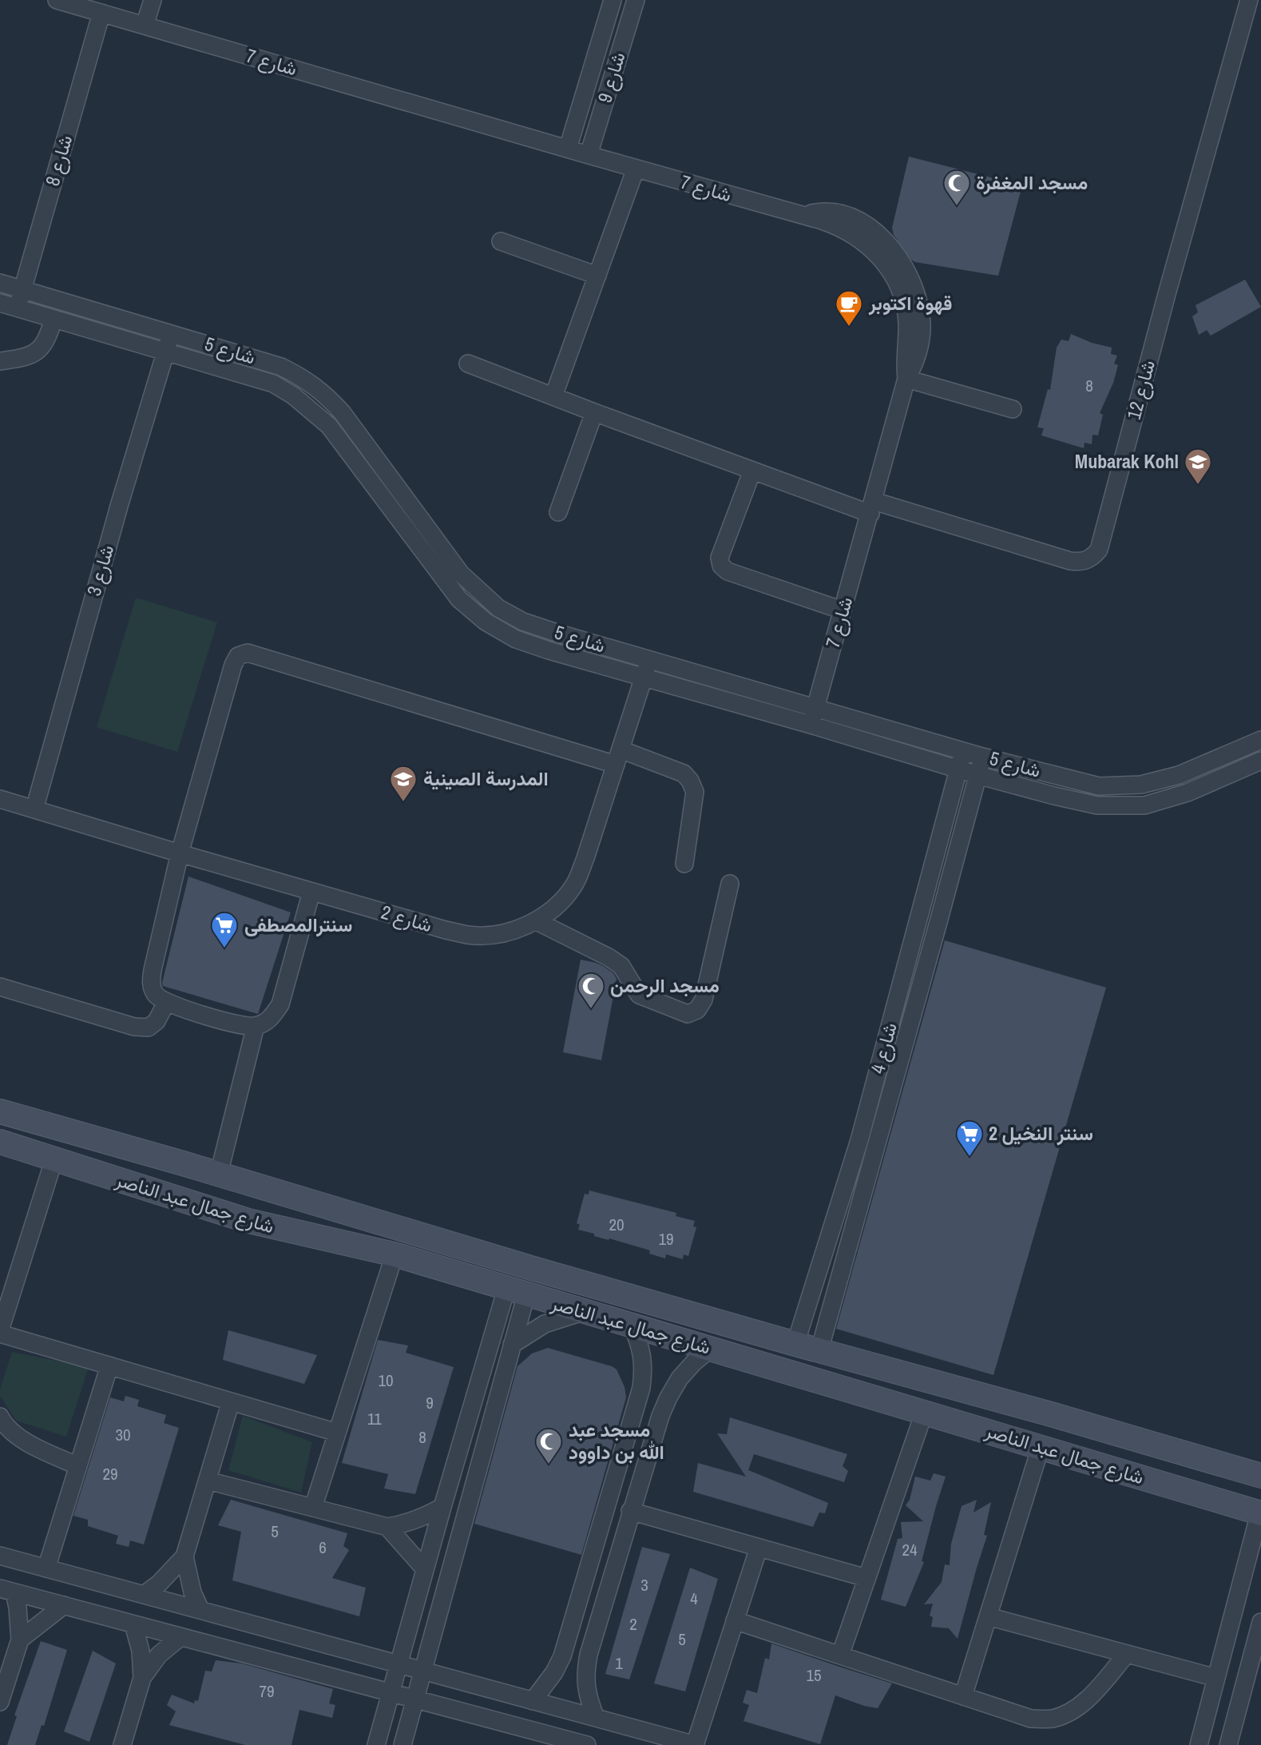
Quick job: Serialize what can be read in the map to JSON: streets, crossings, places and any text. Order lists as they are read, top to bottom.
{
  "streets": {
    "main road": ["شارع جمال عبد الناصر"],
    "street": [
      "شارع 7",
      "شارع 9",
      "شارع 8",
      "شارع 5",
      "شارع 12",
      "شارع 3",
      "شارع 2",
      "شارع 4"
    ]
  },
  "crossings": [
    ["شارع 7", "شارع 9"],
    ["شارع 7", "شارع 8"],
    ["شارع 7", "شارع 5"],
    ["شارع 7", "شارع 12"],
    ["شارع 8", "شارع 5"],
    ["شارع 5", "شارع 3"],
    ["شارع 5", "شارع 2"],
    ["شارع 5", "شارع 4"],
    ["شارع 3", "شارع 2"],
    ["شارع 4", "شارع جمال عبد الناصر"]
  ],
  "places": {
    "mosque": ["مسجد المغفرة", "مسجد الرحمن", "مسجد عبد الله بن داوود"],
    "cafe": ["قهوة اكتوبر"],
    "school or university": ["Mubarak Kohl", "المدرسة الصينية"],
    "supermarket": ["سنترالمصطفى", "سنتر النخيل 2"]
  },
  "house_numbers": [
    "8",
    "20",
    "19",
    "10",
    "9",
    "11",
    "30",
    "8",
    "29",
    "5",
    "6",
    "24",
    "3",
    "4",
    "2",
    "5",
    "1",
    "15",
    "79"
  ]
}
